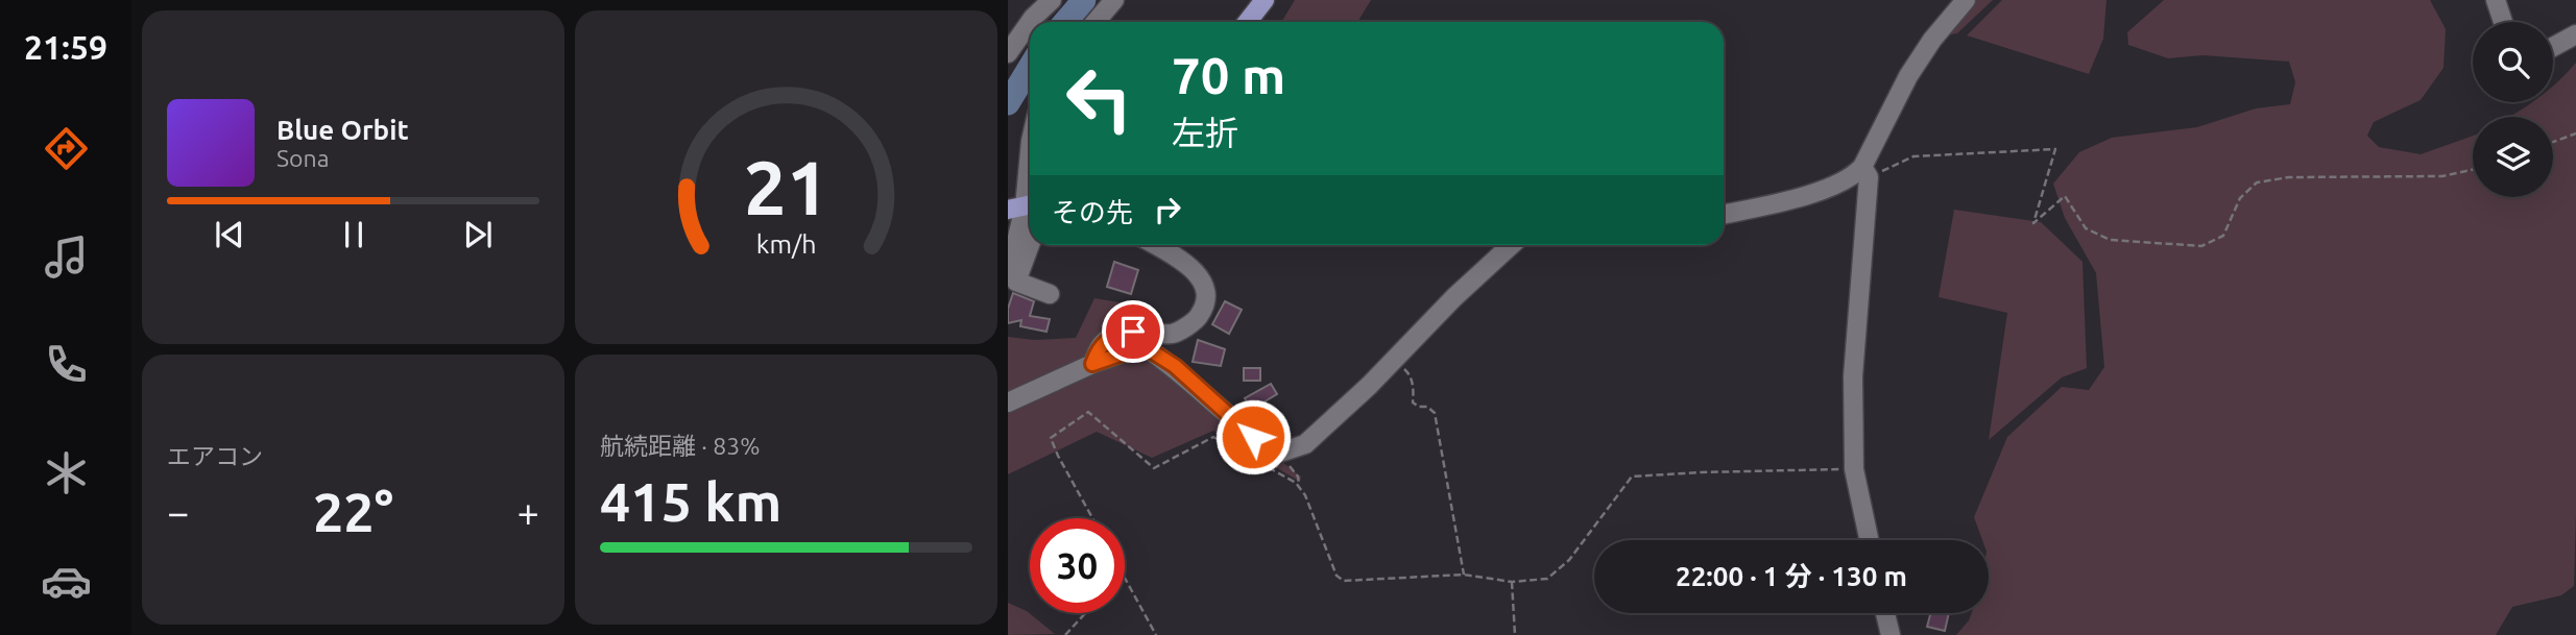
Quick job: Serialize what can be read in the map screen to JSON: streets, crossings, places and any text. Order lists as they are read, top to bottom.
{
  "page": {
    "tabs": "21:59",
    "turn": ["70 m", "左折"],
    "song": ["Blue Orbit", "Sona"],
    "then": "その先",
    "tile": [
      "エアコン",
      ["航続距離 · 83%", "415 km"]
    ],
    "heat": ["−", "22°", "+"],
    "limit": "30",
    "trip": "22:00 · 1 分 · 130 m",
    "gauge": ["21", "km/h"]
  }
}
